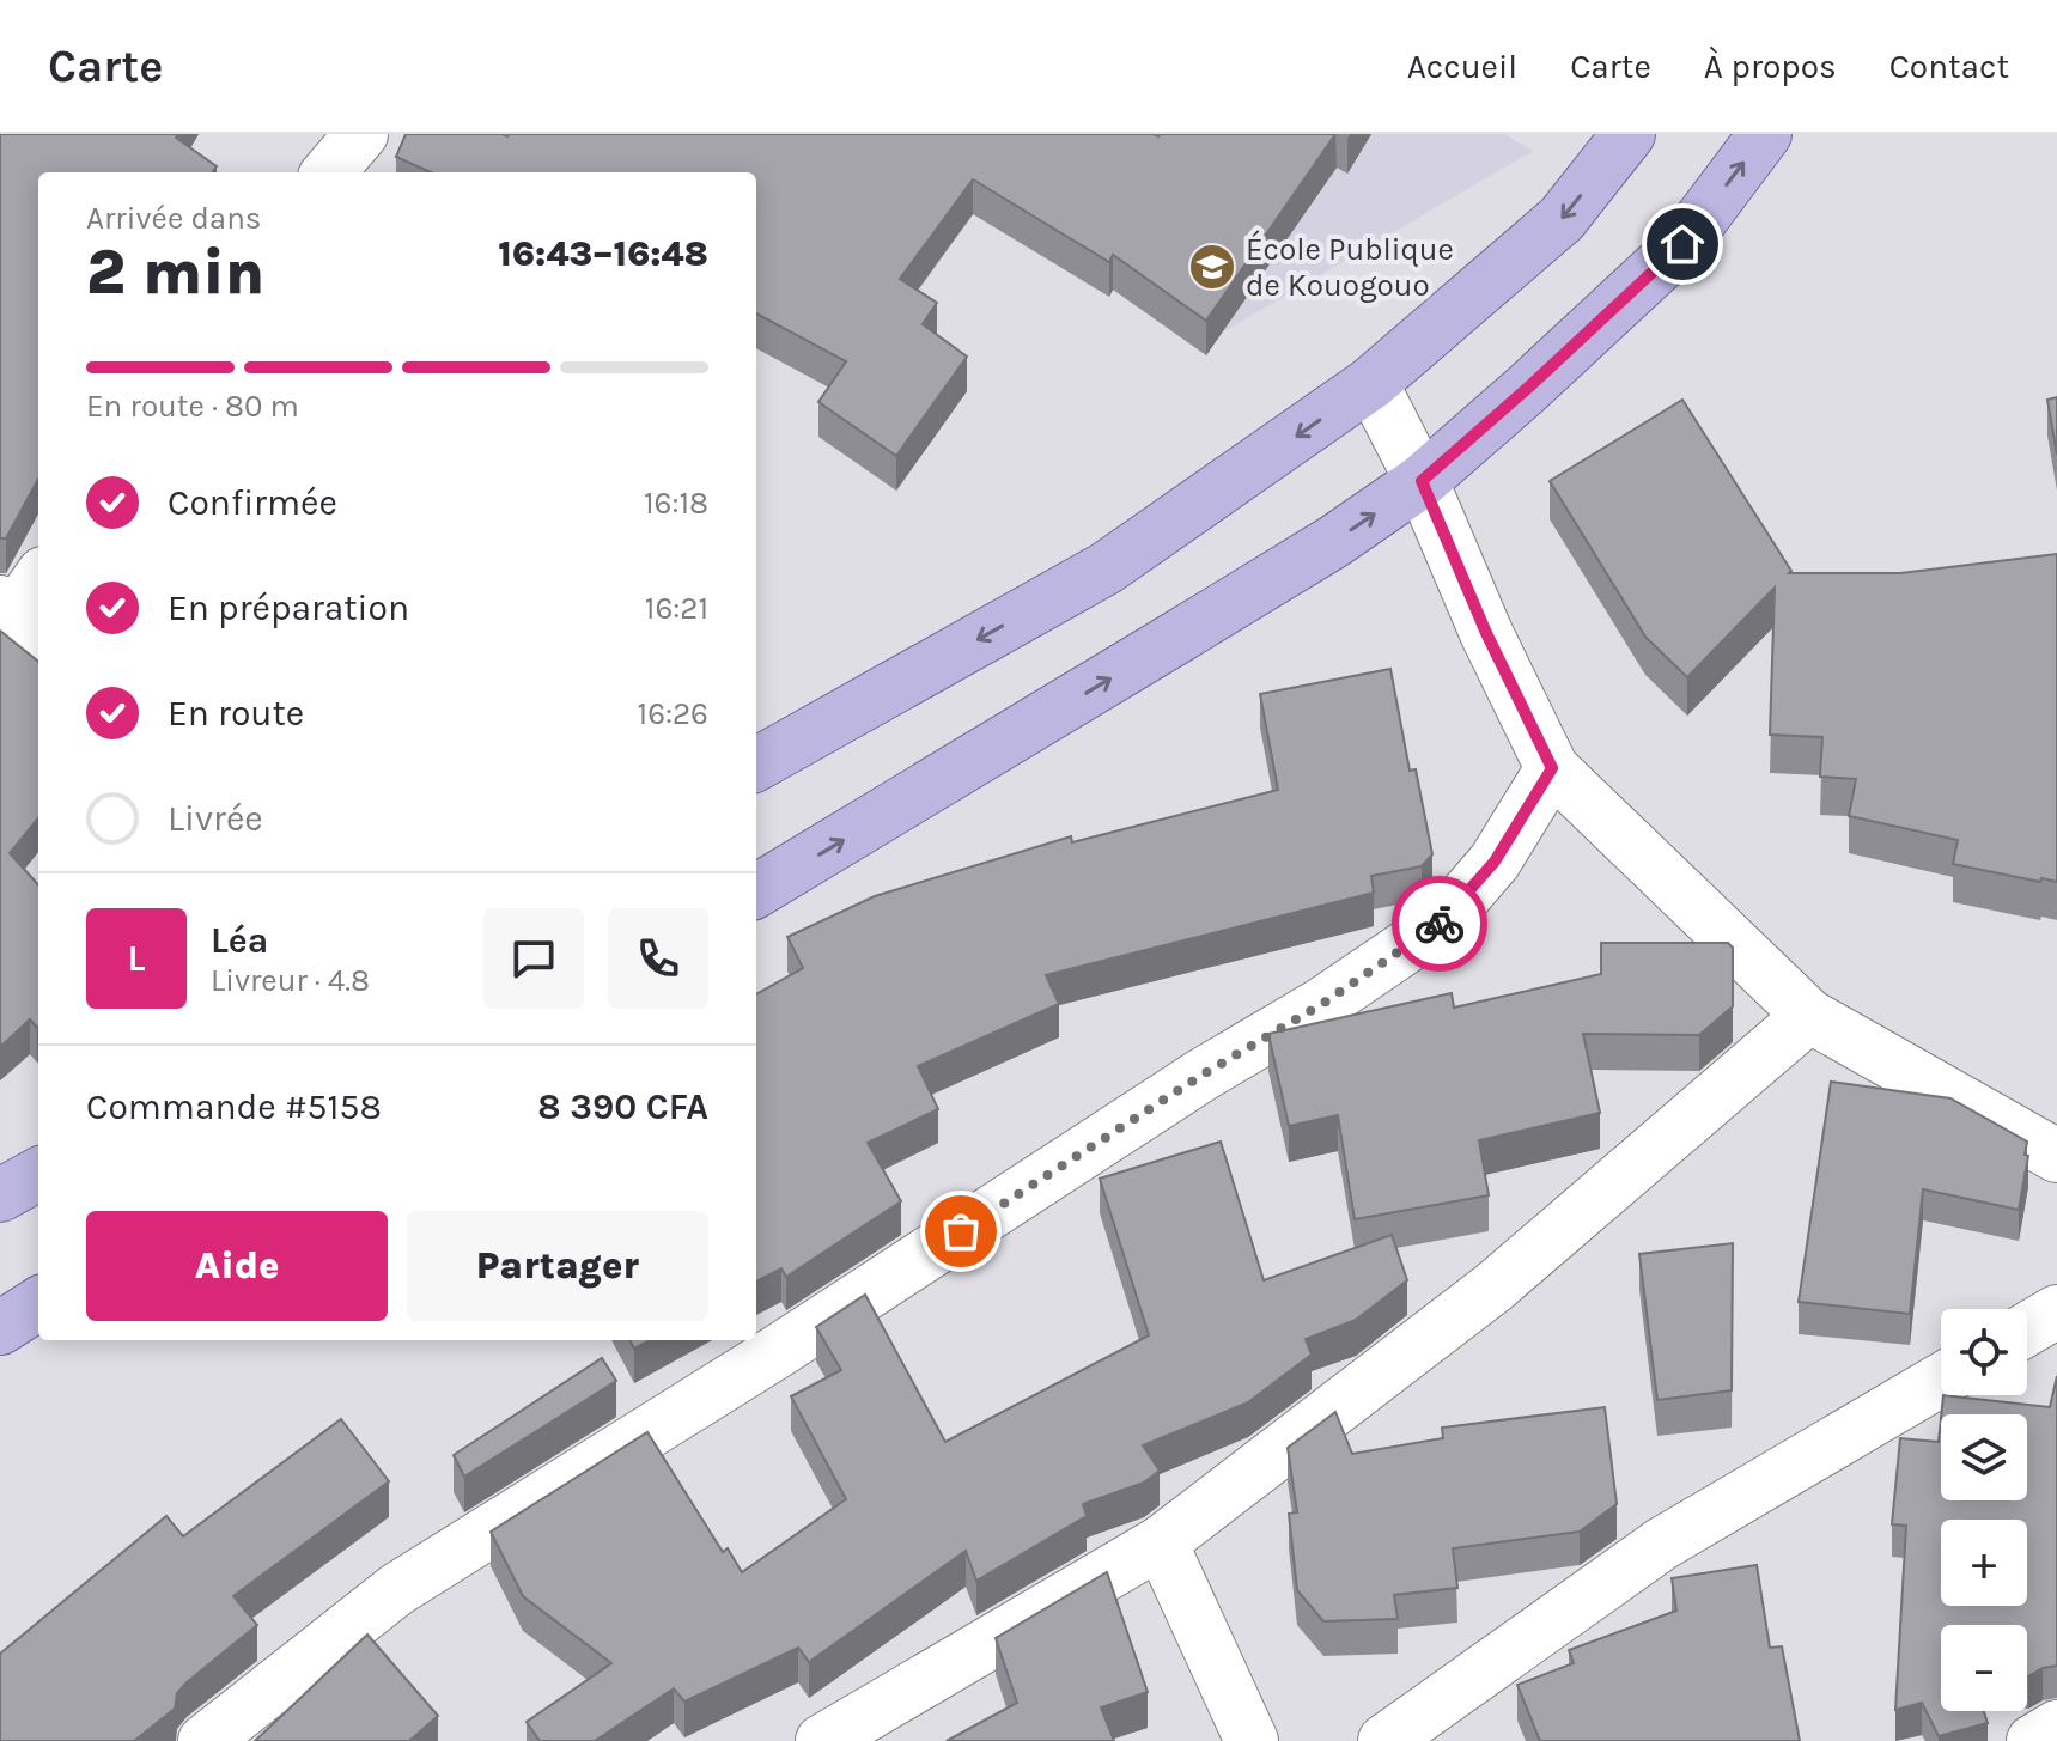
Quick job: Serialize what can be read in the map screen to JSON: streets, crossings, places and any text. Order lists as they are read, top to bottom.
{
  "places": {
    "school or university": ["École Publique de Kouogouo"]
  },
  "page": {
    "header": "Carte",
    "nav": [
      "Accueil",
      "Carte",
      "À propos",
      "Contact"
    ],
    "heading": ["2 min", "Arrivée dans", "16:43–16:48"],
    "panel": [
      "Léa",
      "Livreur · 4.8",
      "Commande #5158",
      "8 390 CFA"
    ],
    "bar": "En route · 80 m",
    "list": [
      ["Confirmée", "16:18"],
      ["En préparation", "16:21"],
      ["En route", "16:26"],
      "Livrée"
    ],
    "round": "L",
    "buttons": ["Aide", "Partager"],
    "map_buttons": ["+", "−"]
  }
}
